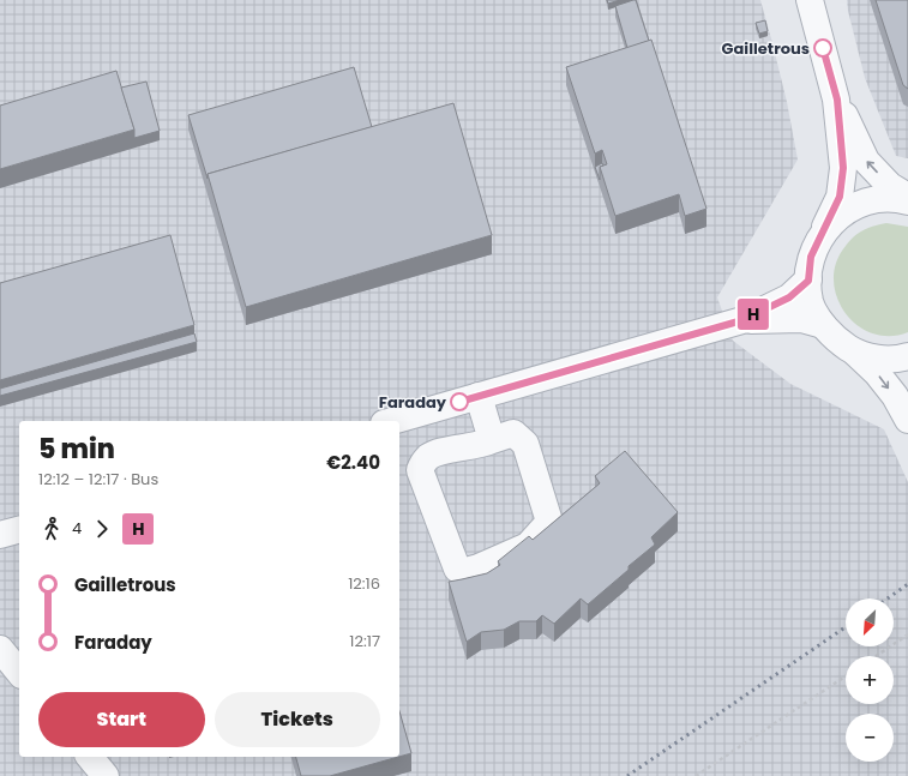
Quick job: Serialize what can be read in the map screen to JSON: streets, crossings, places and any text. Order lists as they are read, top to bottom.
{
  "places": ["Gailletrous", "Faraday"],
  "lines": ["bus line H"],
  "north": "bottom left",
  "page": {
    "on_map": "H",
    "heading": ["5 min", "12:12 – 12:17 · Bus", "€2.40"],
    "legs": ["4", "H"],
    "list": [
      {
        "name": "Gailletrous",
        "value": "12:16"
      },
      {
        "name": "Faraday",
        "value": "12:17"
      }
    ],
    "map_buttons": ["+", "−"],
    "buttons": ["Start", "Tickets"]
  }
}
